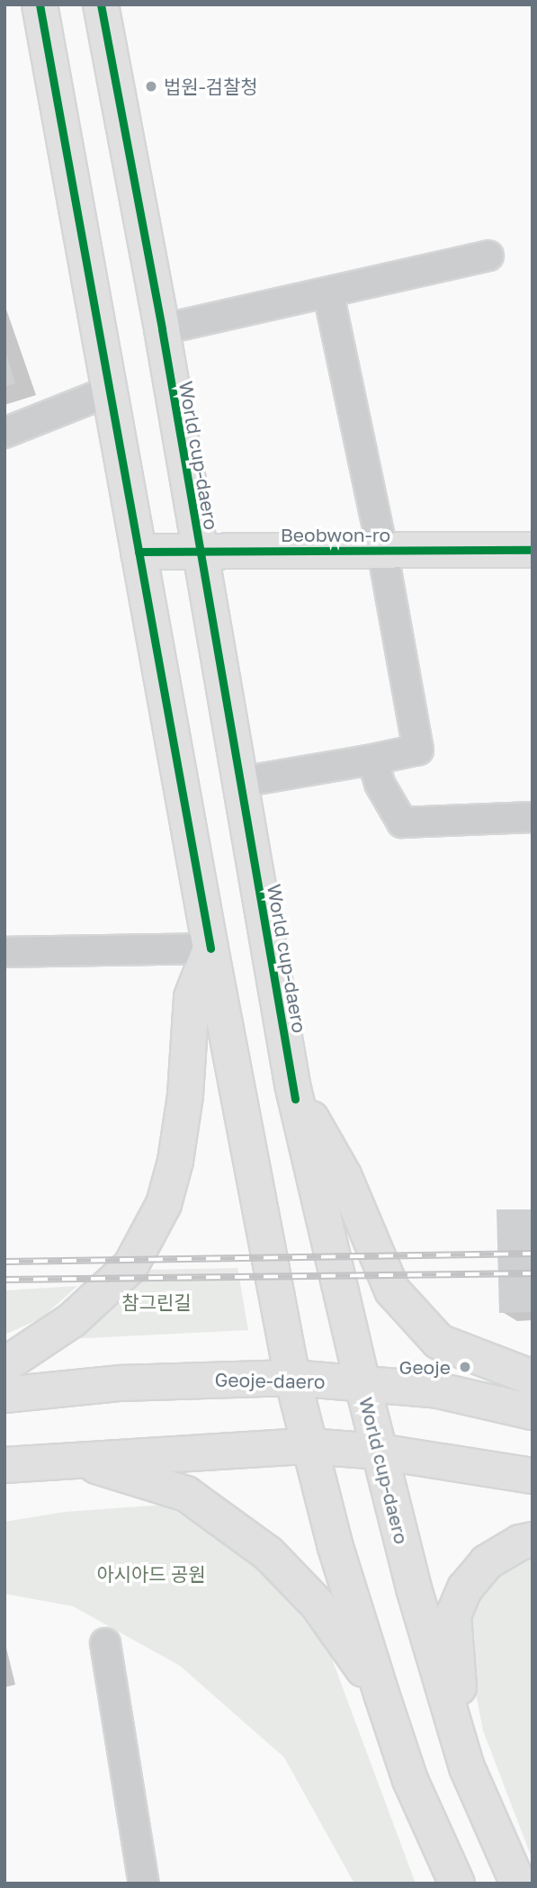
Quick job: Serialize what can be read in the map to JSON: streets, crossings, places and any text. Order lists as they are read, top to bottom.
{
  "streets": {
    "main road": ["World cup-daero", "Beobwon-ro", "Geoje-daero"]
  },
  "crossings": [
    ["World cup-daero", "Beobwon-ro"],
    ["World cup-daero", "Geoje-daero"]
  ],
  "parks": ["참그린길", "아시아드 공원"],
  "places": ["법원-검찰청", "Geoje"]
}
